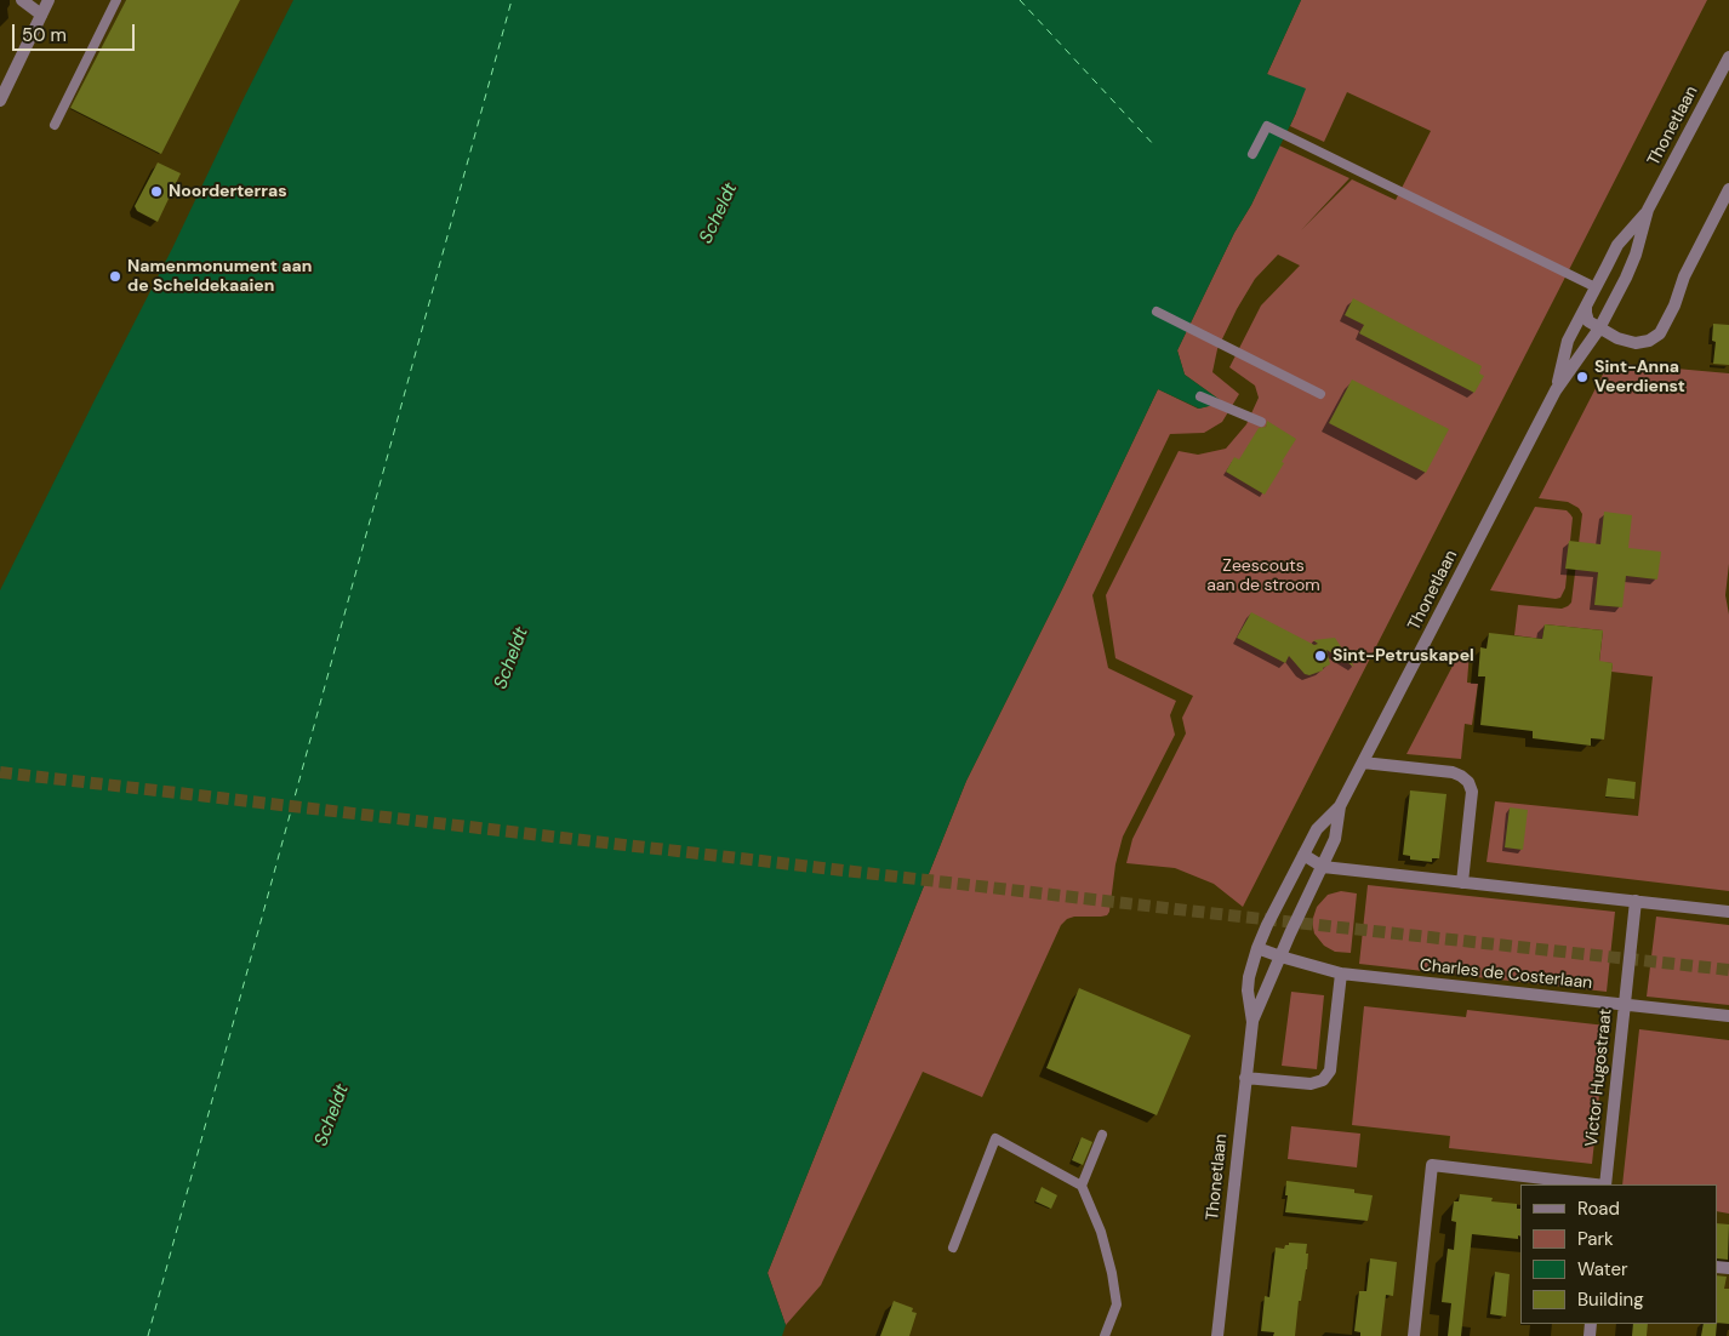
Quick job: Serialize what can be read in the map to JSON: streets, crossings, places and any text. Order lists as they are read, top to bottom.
{
  "streets": {
    "street": ["Thonetlaan", "Charles de Costerlaan", "Victor Hugostraat"]
  },
  "crossings": [
    ["Thonetlaan", "Charles de Costerlaan"],
    ["Charles de Costerlaan", "Victor Hugostraat"]
  ],
  "water": ["Scheldt"],
  "parks": ["Zeescouts aan de stroom"],
  "places": [
    "Noorderterras",
    "Namenmonument aan de Scheldekaaien",
    "Sint-Anna Veerdienst",
    "Sint-Petruskapel"
  ],
  "legend": [
    "Road",
    "Park",
    "Water",
    "Building"
  ],
  "scale_bar": "50 m"
}
